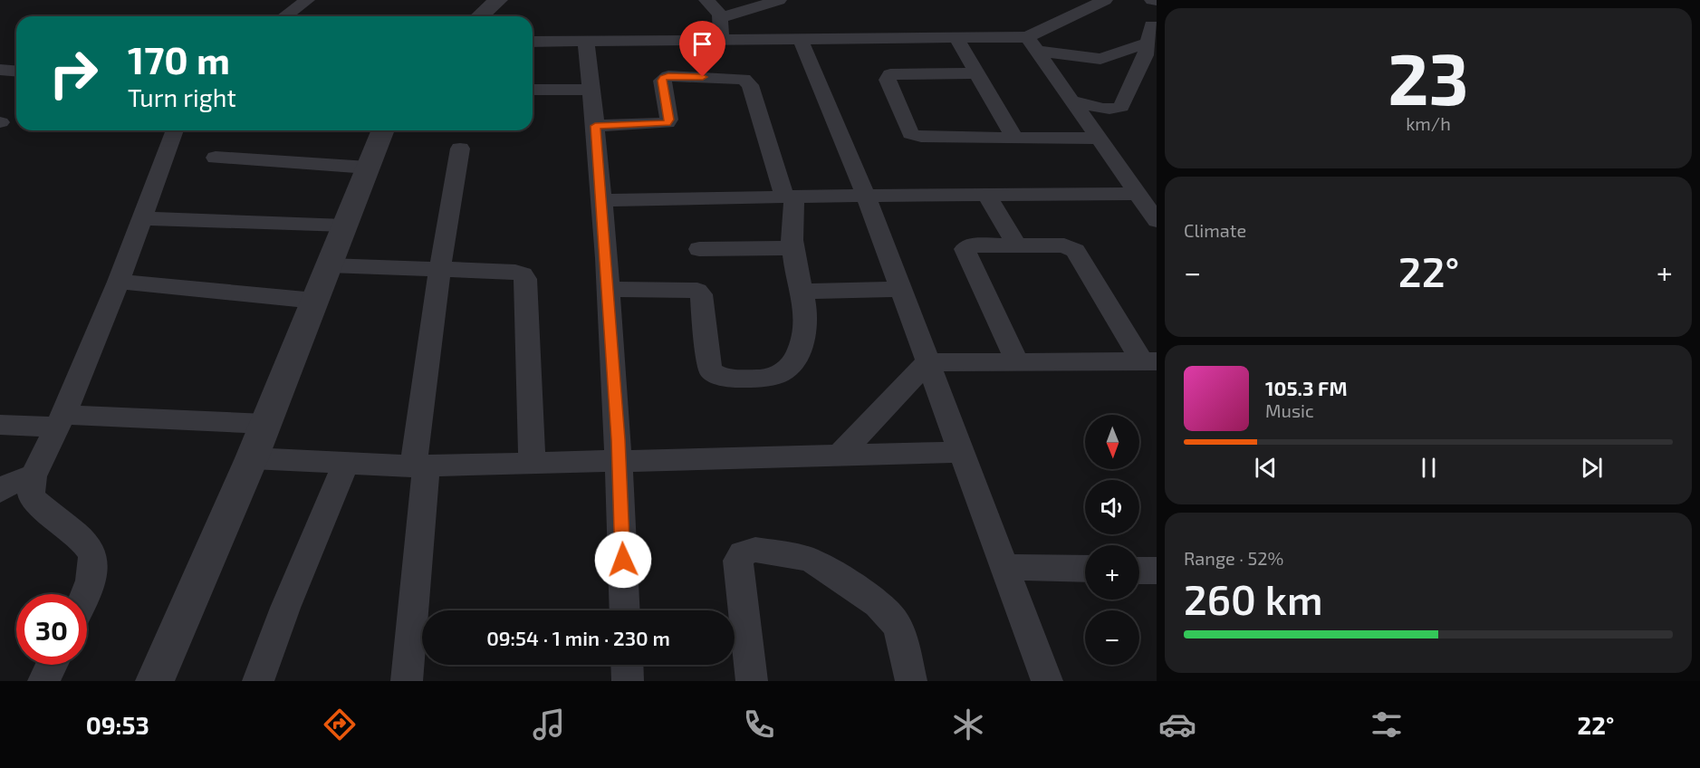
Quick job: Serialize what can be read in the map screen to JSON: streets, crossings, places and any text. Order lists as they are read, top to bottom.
{
  "north": "bottom",
  "page": {
    "tile": [
      ["23", "km/h"],
      "Climate",
      ["Range · 52%", "260 km"]
    ],
    "turn": ["170 m", "Turn right"],
    "heat": ["−", "22°", "+"],
    "song": ["105.3 FM", "Music"],
    "map_buttons": ["+", "−"],
    "limit": "30",
    "trip": "09:54 · 1 min · 230 m",
    "tabs": ["09:53", "22°"]
  }
}
